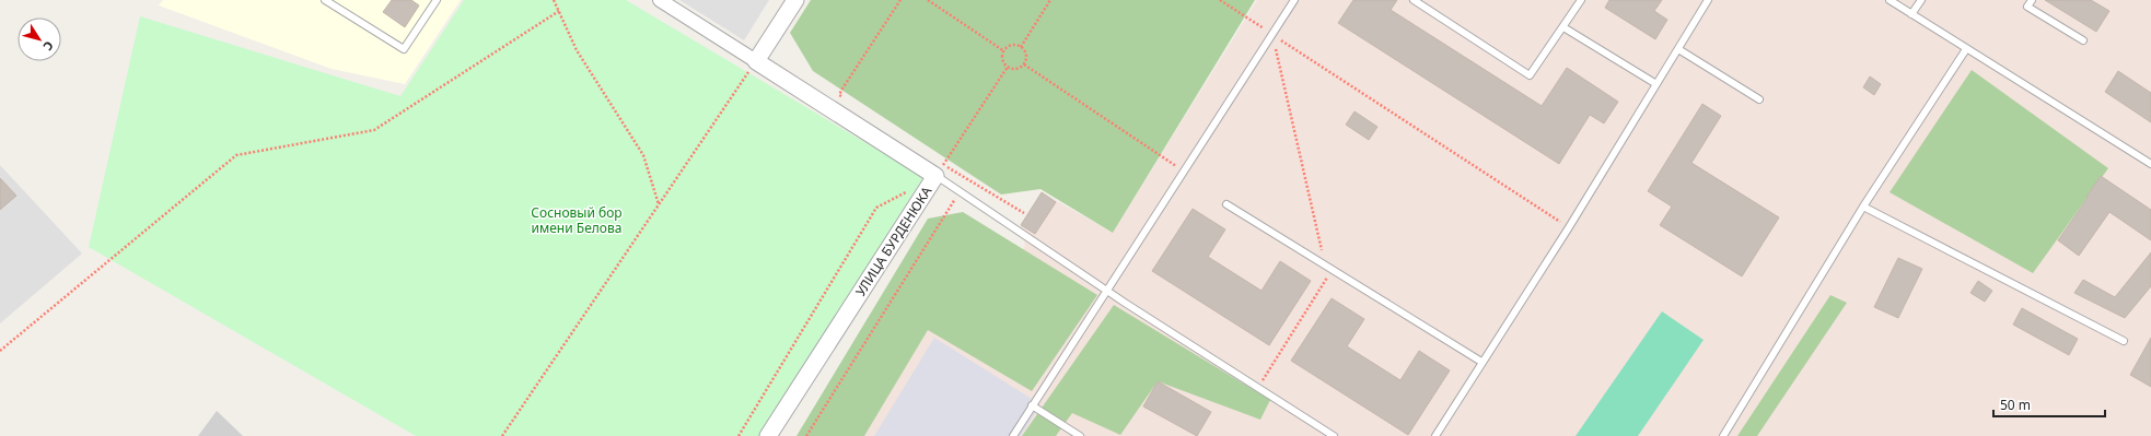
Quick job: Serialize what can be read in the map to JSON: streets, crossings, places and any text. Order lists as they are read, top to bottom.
{
  "streets": {
    "street": ["УЛИЦА БУРДЕНЮКА"]
  },
  "parks": ["Сосновый бор имени Белова"],
  "scale_bar": "50 m",
  "north": "bottom right"
}
